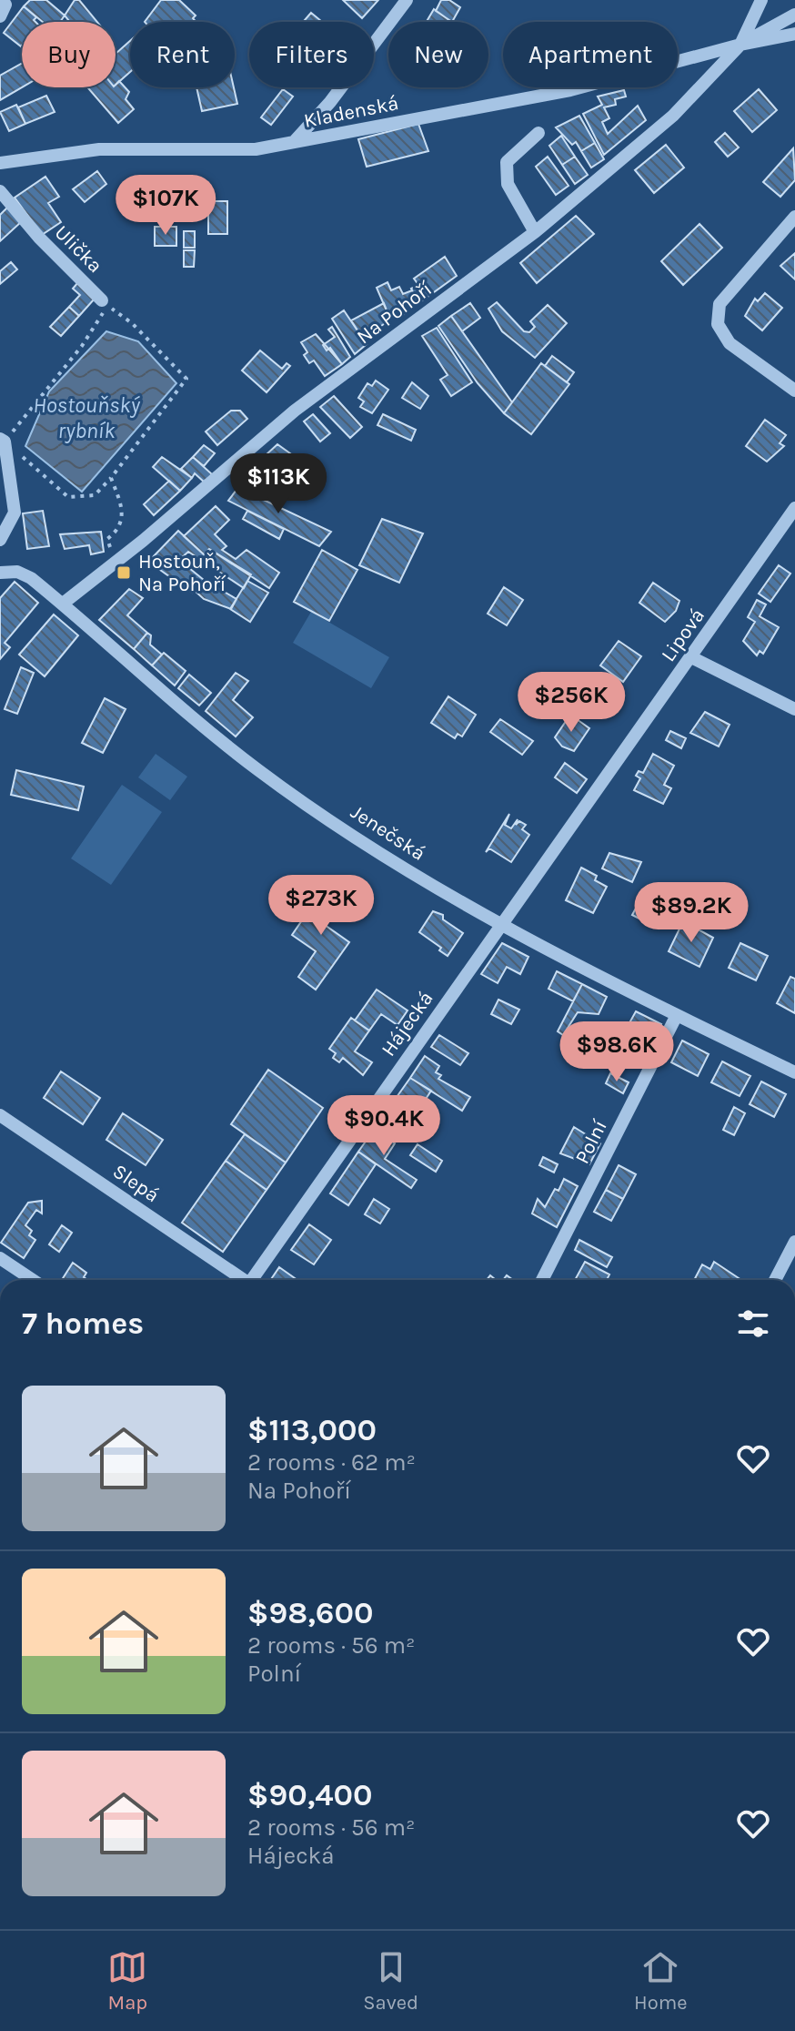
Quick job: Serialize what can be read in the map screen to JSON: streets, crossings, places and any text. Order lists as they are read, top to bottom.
{
  "streets": {
    "street": [
      "Kladenská",
      "Ulička",
      "Na Pohoří",
      "Lipová",
      "Jenečská",
      "Hájecká",
      "Polní",
      "Slepá"
    ]
  },
  "crossings": [
    ["Kladenská", "Na Pohoří"],
    ["Na Pohoří", "Jenečská"],
    ["Lipová", "Jenečská"],
    ["Lipová", "Hájecká"],
    ["Jenečská", "Hájecká"],
    ["Jenečská", "Polní"]
  ],
  "water": ["Hostouňský rybník"],
  "places": {
    "transit": ["Hostouň, Na Pohoří"]
  },
  "page": {
    "chip": [
      "Buy",
      "Rent",
      "Filters",
      "New",
      "Apartment"
    ],
    "price": [
      "$107K",
      "$113K",
      "$256K",
      "$273K",
      "$89.2K",
      "$98.6K",
      "$90.4K"
    ],
    "heading": "7 homes",
    "list": [
      {
        "name": "$113,000",
        "note": "2 rooms · 62 m² · Na Pohoří"
      },
      {
        "name": "$98,600",
        "note": "2 rooms · 56 m² · Polní"
      },
      {
        "name": "$90,400",
        "note": "2 rooms · 56 m² · Hájecká"
      }
    ],
    "tabs": ["Map", "Saved", "Home"]
  }
}
